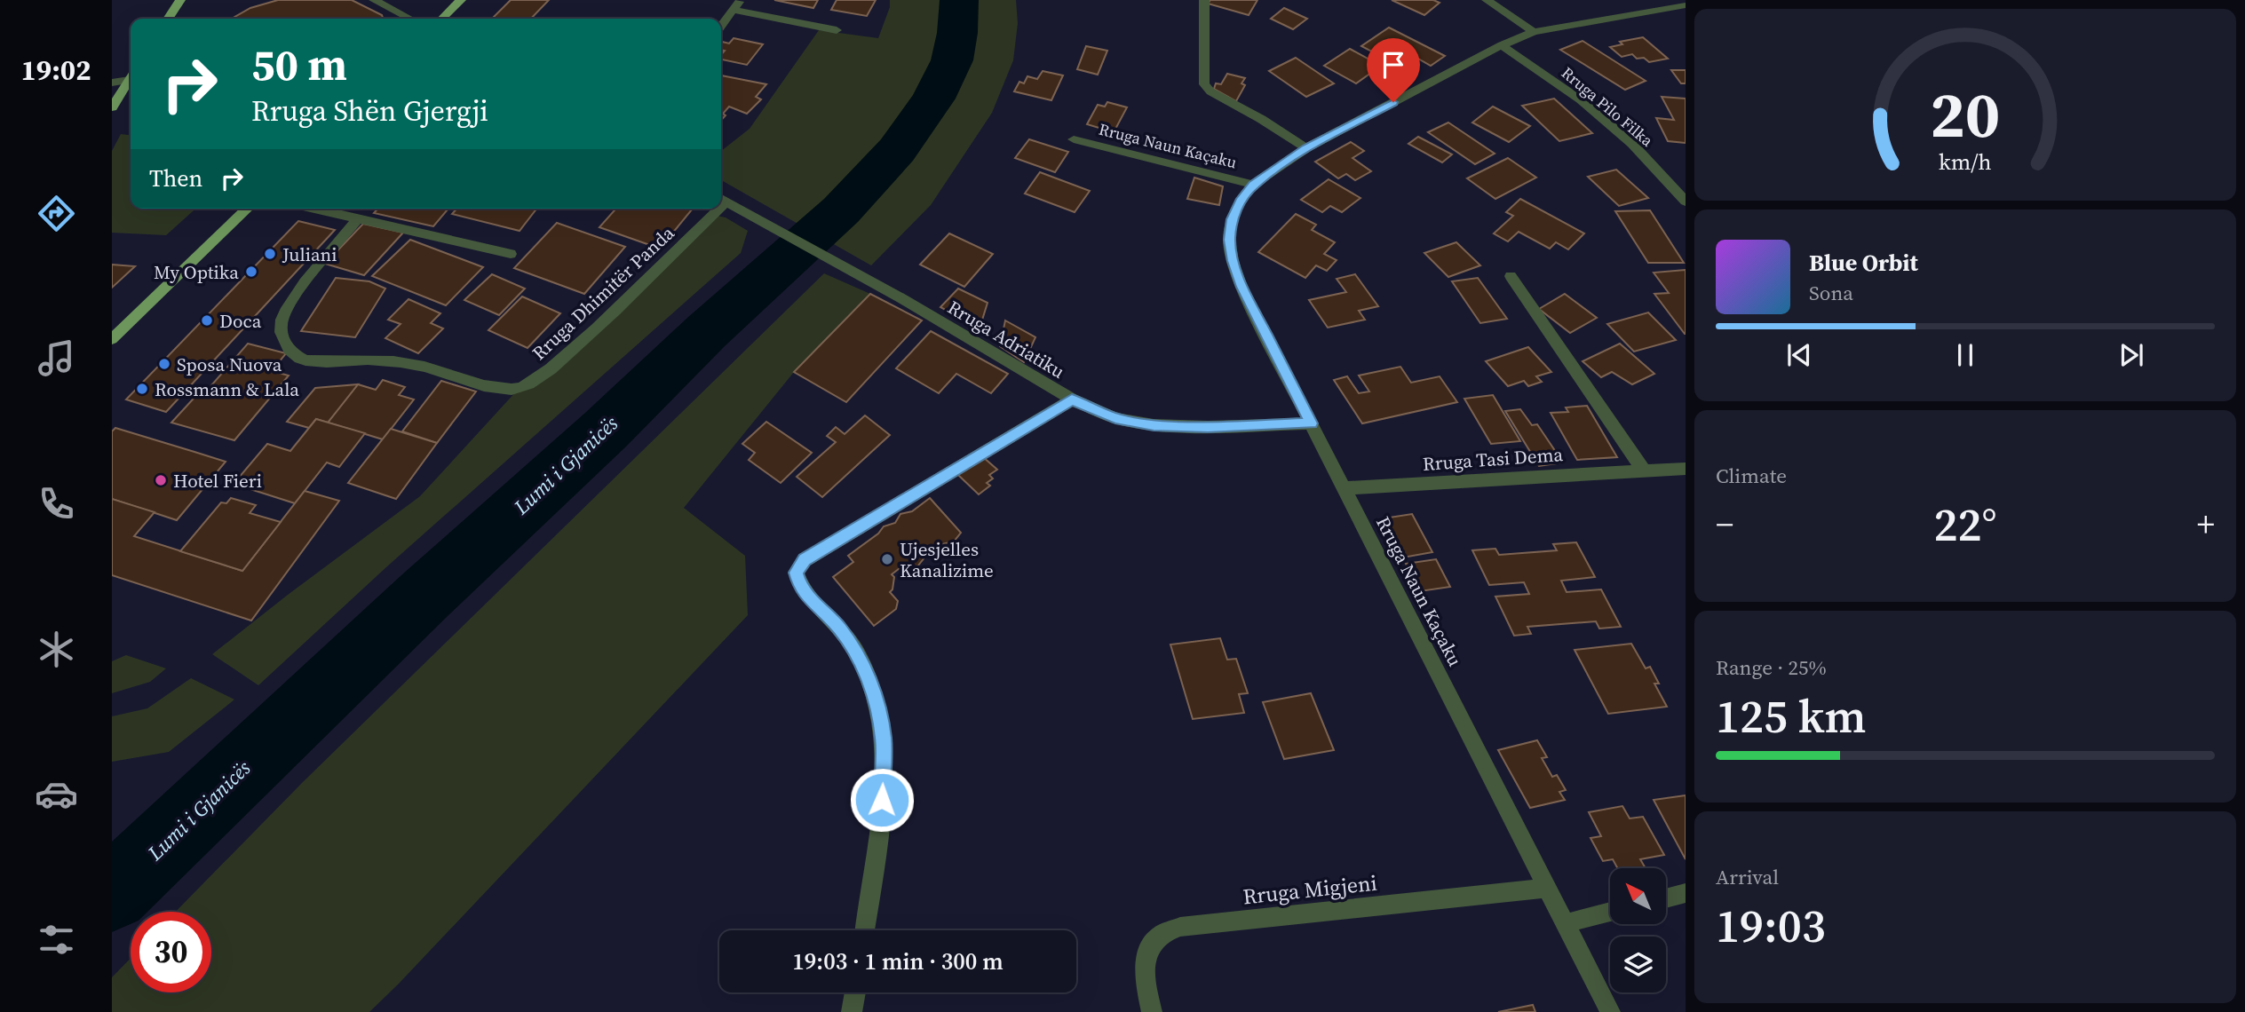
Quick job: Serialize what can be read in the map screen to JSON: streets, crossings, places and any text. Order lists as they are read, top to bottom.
{
  "streets": {
    "street": [
      "Rruga Pilo Filka",
      "Rruga Naun Kaçaku",
      "Rruga Dhimitër Panda",
      "Rruga Adriatiku",
      "Rruga Tasi Dema",
      "Rruga Migjeni"
    ]
  },
  "crossings": [
    ["Rruga Pilo Filka", "Rruga Naun Kaçaku"],
    ["Rruga Naun Kaçaku", "Rruga Adriatiku"],
    ["Rruga Naun Kaçaku", "Rruga Tasi Dema"],
    ["Rruga Naun Kaçaku", "Rruga Migjeni"],
    ["Rruga Dhimitër Panda", "Rruga Adriatiku"]
  ],
  "water": ["Lumi i Gjanicës"],
  "places": [
    "Juliani",
    "My Optika",
    "Doca",
    "Sposa Nuova",
    "Rossmann & Lala",
    "Hotel Fieri",
    "Ujesjelles Kanalizime"
  ],
  "north": "top left",
  "page": {
    "tabs": "19:02",
    "turn": ["50 m", "Rruga Shën Gjergji"],
    "then": "Then",
    "song": ["Blue Orbit", "Sona"],
    "tile": [
      "Climate",
      ["Range · 25%", "125 km"],
      ["Arrival", "19:03"]
    ],
    "heat": ["−", "22°", "+"],
    "limit": "30",
    "trip": "19:03 · 1 min · 300 m",
    "gauge": ["20", "km/h"]
  }
}
